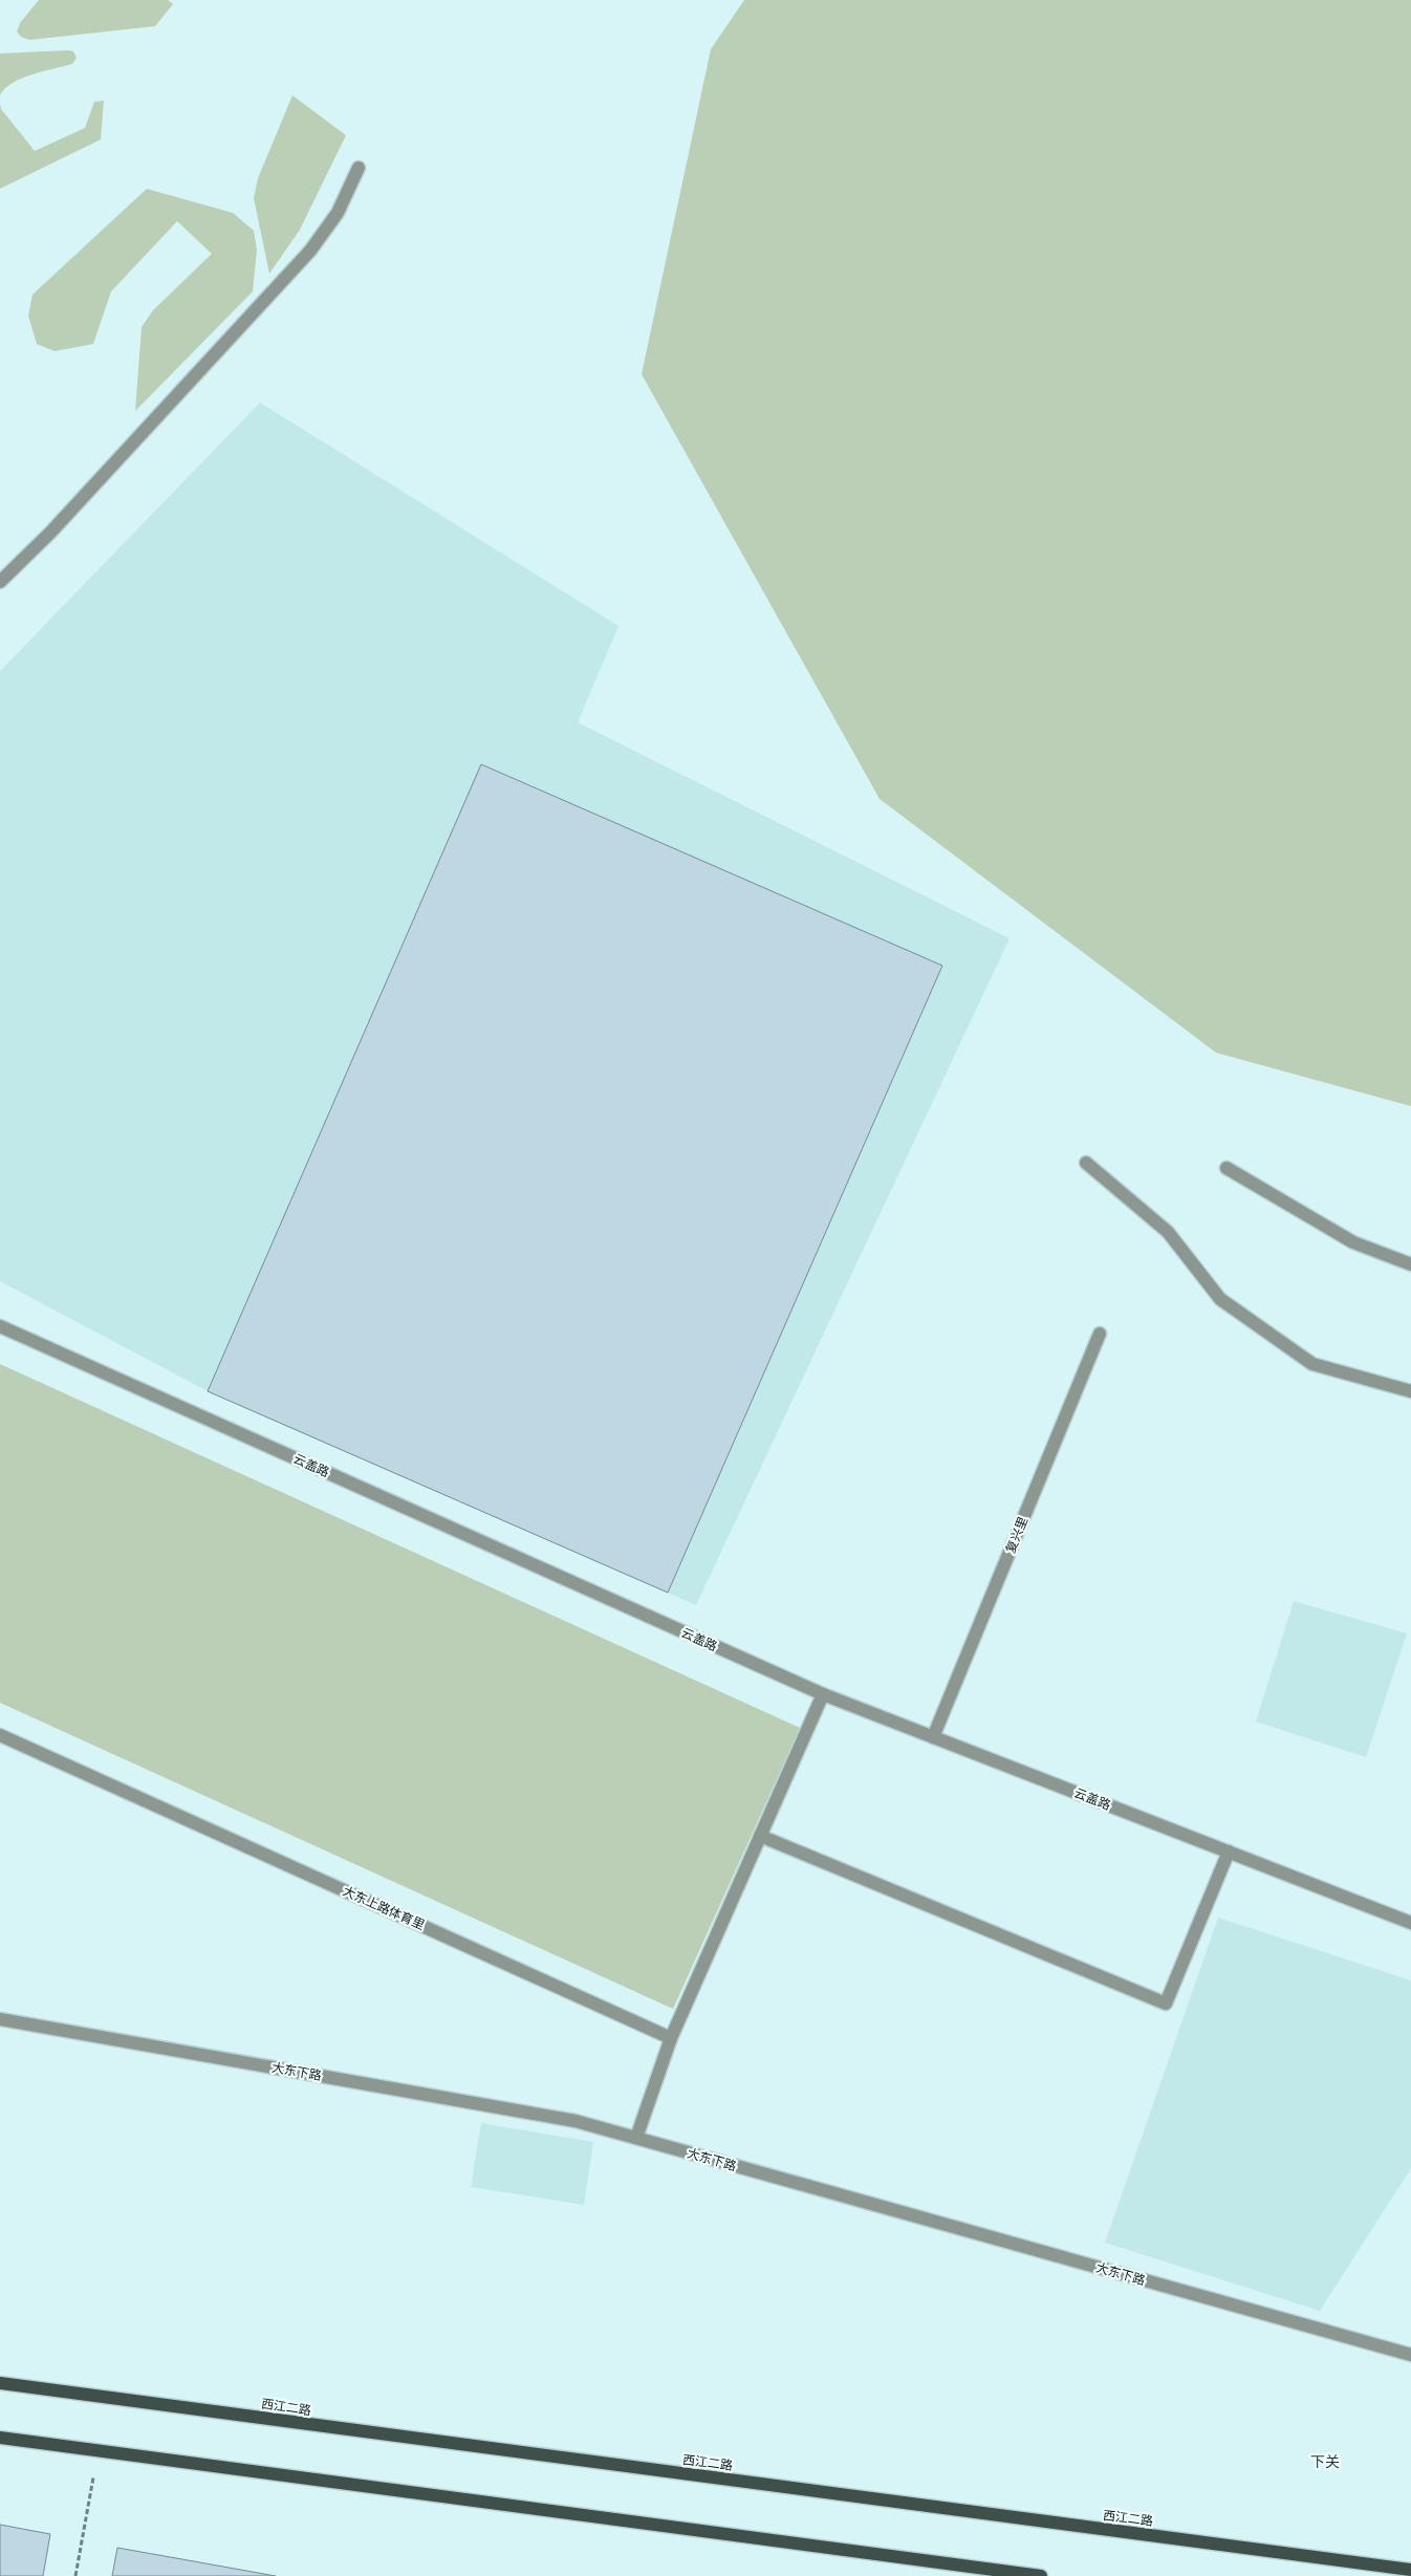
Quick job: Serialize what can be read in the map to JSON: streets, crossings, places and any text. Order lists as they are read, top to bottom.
{
  "streets": {
    "main road": ["西江二路"],
    "street": [
      "云盖路",
      "复兴里",
      "大东上路体育里",
      "大东下路"
    ]
  },
  "crossings": [
    ["云盖路", "复兴里"]
  ],
  "districts": ["下关"]
}
